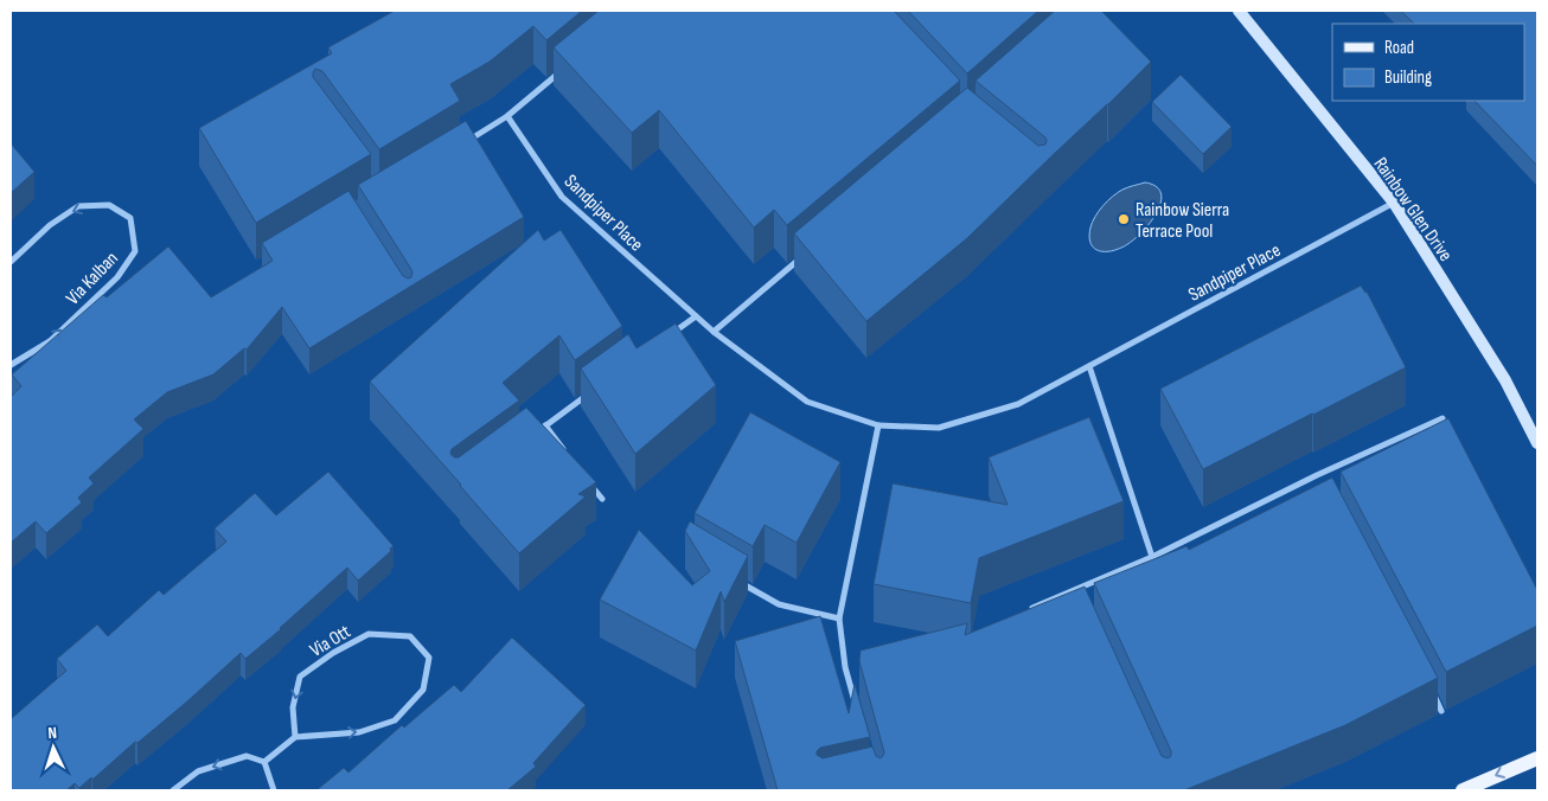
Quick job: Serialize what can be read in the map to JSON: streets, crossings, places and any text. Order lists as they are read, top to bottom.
{
  "streets": {
    "street": [
      "Rainbow Glen Drive",
      "Sandpiper Place",
      "Via Kalban",
      "Via Ott"
    ]
  },
  "crossings": [
    ["Rainbow Glen Drive", "Sandpiper Place"]
  ],
  "places": ["Rainbow Sierra Terrace Pool"],
  "legend": ["Road", "Building"],
  "north": "top"
}
